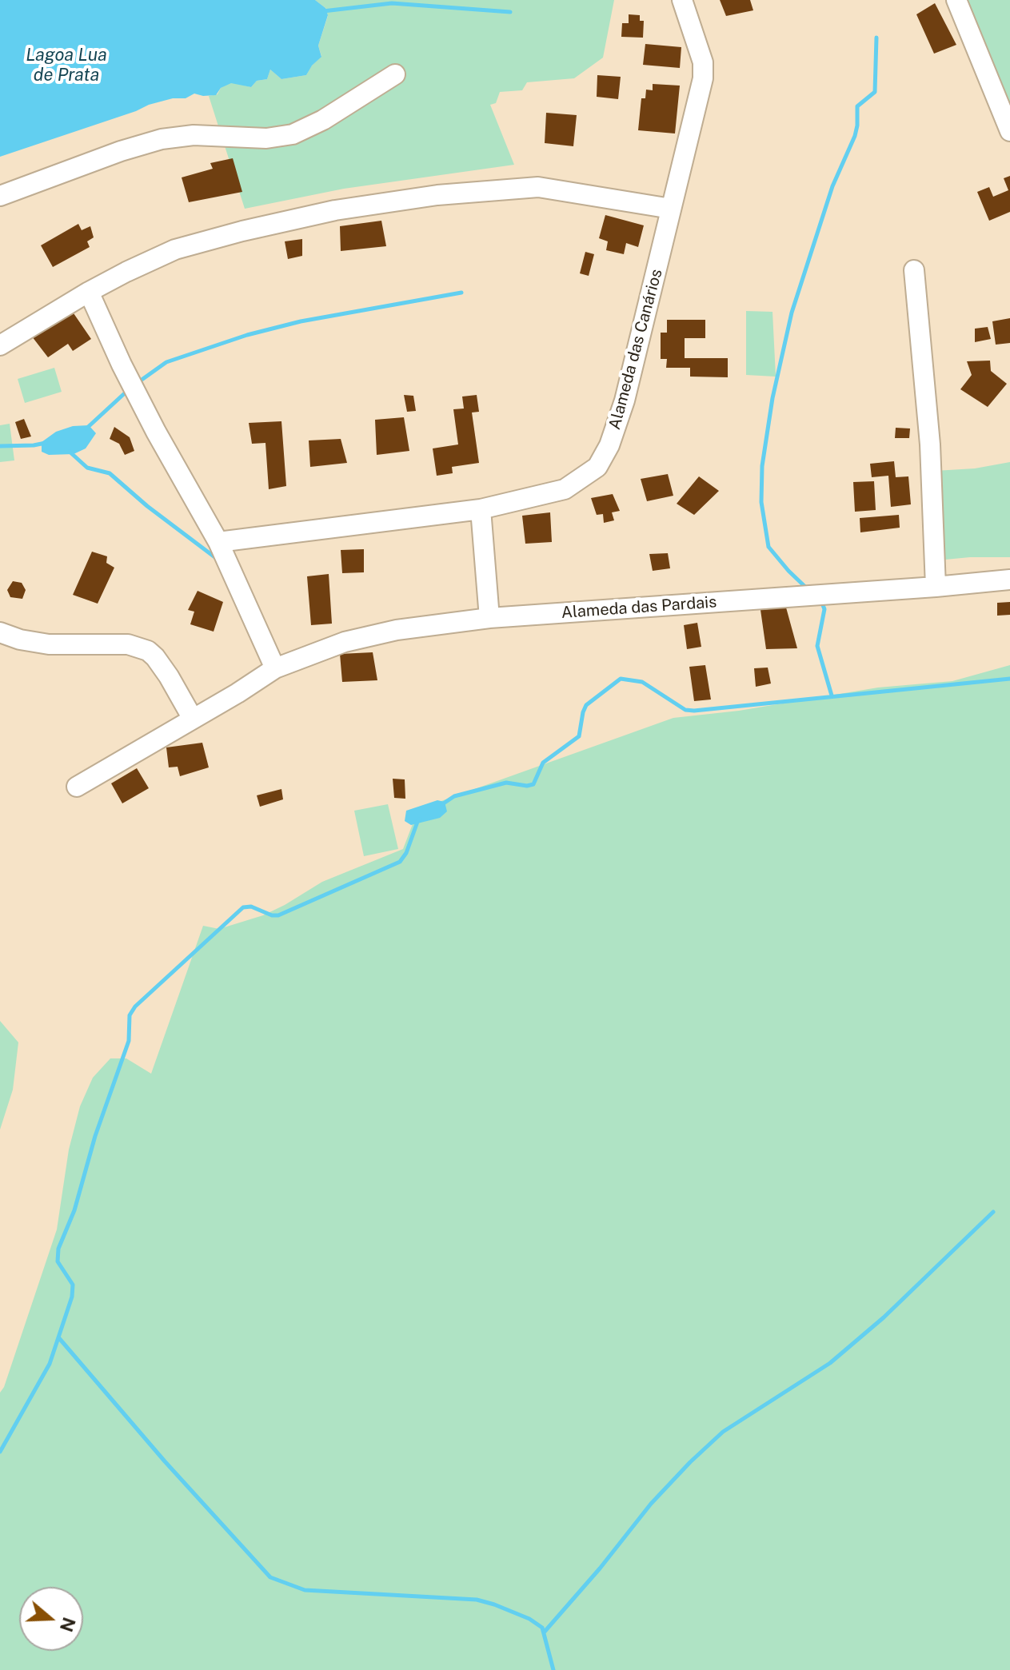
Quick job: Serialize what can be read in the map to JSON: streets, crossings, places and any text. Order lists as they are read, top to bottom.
{
  "streets": {
    "street": ["Alameda das Canários", "Alameda das Pardais"]
  },
  "water": ["Lagoa Lua de Prata"],
  "north": "right"
}
